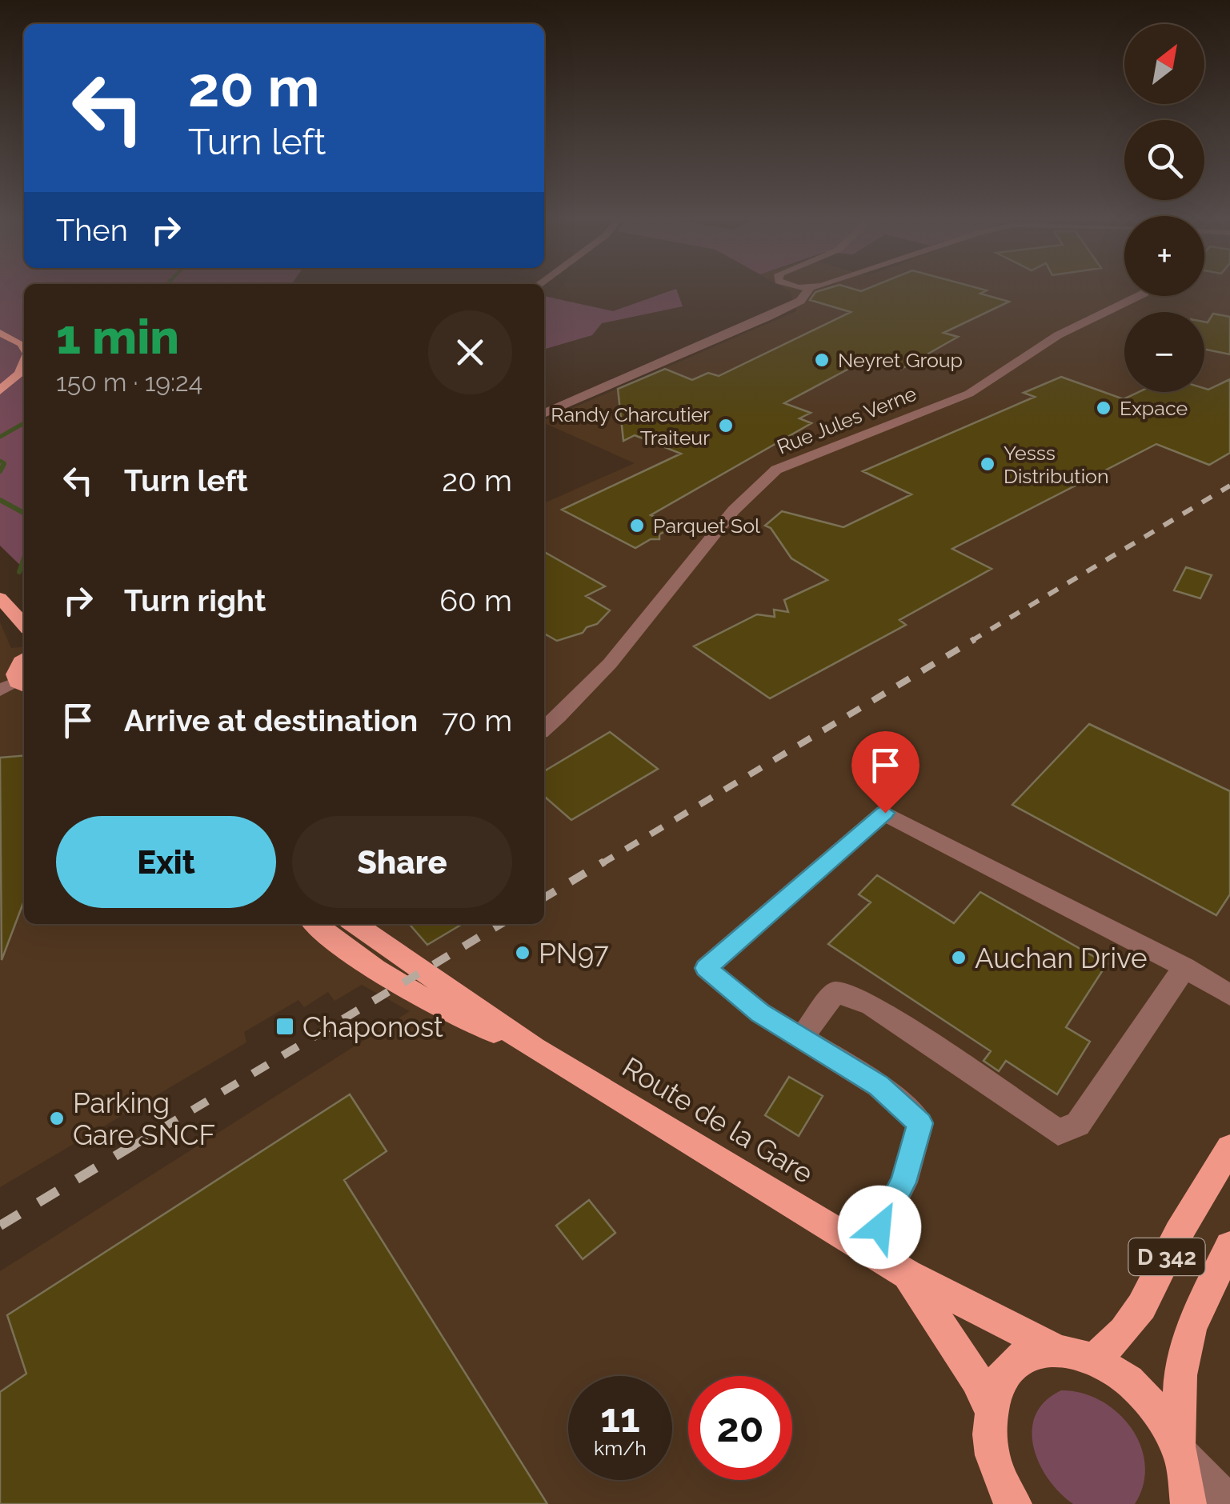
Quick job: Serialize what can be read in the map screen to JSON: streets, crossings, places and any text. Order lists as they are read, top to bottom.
{
  "streets": {
    "main road": ["Route de la Gare", "D 342"],
    "street": ["Rue Jules Verne"]
  },
  "places": {
    "other": [
      "Neyret Group",
      "Expace",
      "Randy Charcutier Traiteur",
      "Yesss Distribution",
      "Parquet Sol",
      "PN97",
      "Auchan Drive",
      "Parking Gare SNCF"
    ],
    "transit": ["Chaponost"]
  },
  "north": "top right",
  "page": {
    "map_buttons": ["+", "−"],
    "turn": ["20 m", "Turn left"],
    "then": "Then",
    "heading": ["1 min", "150 m · 19:24"],
    "list": [
      {
        "name": "Turn left",
        "value": "20 m"
      },
      {
        "name": "Turn right",
        "value": "60 m"
      },
      {
        "name": "Arrive at destination",
        "value": "70 m"
      }
    ],
    "buttons": ["Exit", "Share"],
    "speed": "11 km/h",
    "limit": "20"
  }
}
